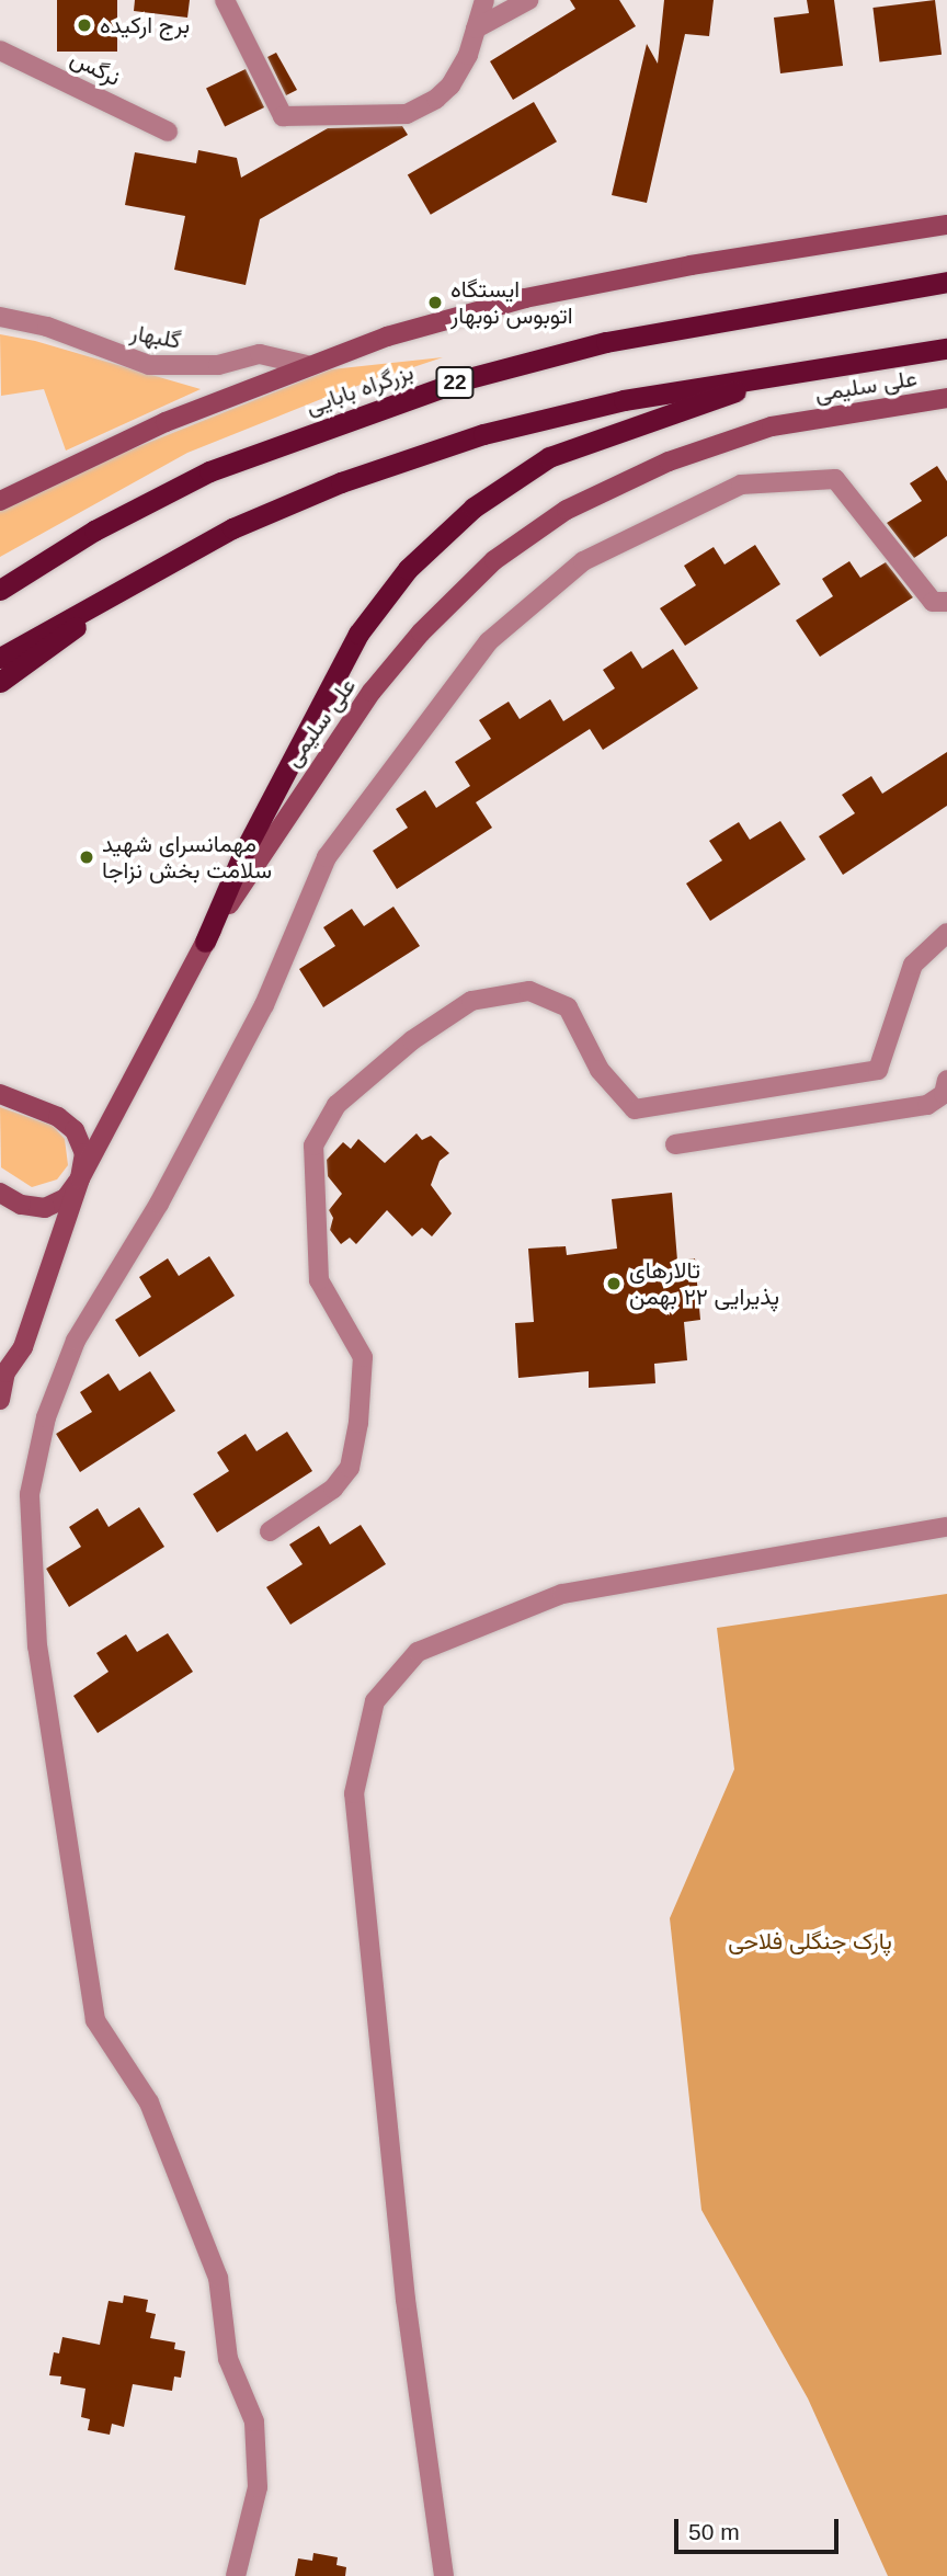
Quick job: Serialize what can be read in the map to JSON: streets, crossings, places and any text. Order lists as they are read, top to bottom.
{
  "streets": {
    "highway": ["22", "بزرگراه بابایی"],
    "main road": ["علی سلیمی"],
    "street": ["نرگس", "گلبهار"]
  },
  "parks": ["پارک جنگلی فلاحی"],
  "places": [
    "برج ارکیده",
    "ایستگاه اتوبوس نوبهار",
    "مهمانسرای شهید سلامت بخش نزاجا",
    "تالارهای پذیرایی ۲۲ بهمن"
  ],
  "scale_bar": "50 m"
}
